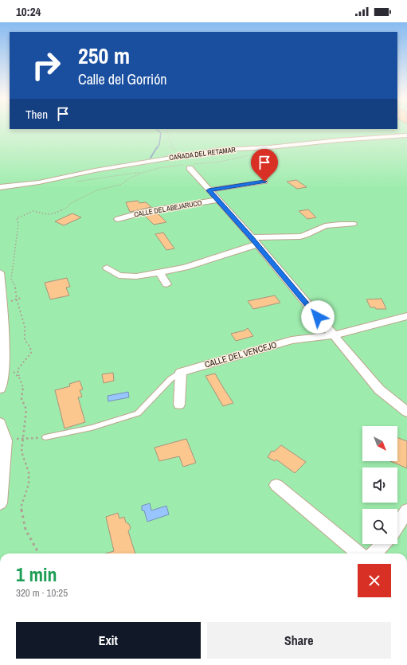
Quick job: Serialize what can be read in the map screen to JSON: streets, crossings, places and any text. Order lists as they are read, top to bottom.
{
  "streets": {
    "street": ["CAÑADA DEL RETAMAR", "CALLE DEL ABEJARUCO", "CALLE DEL VENCEJO"]
  },
  "north": "bottom right",
  "page": {
    "status": "10:24",
    "turn": ["250 m", "Calle del Gorrión"],
    "then": "Then",
    "heading": ["1 min", "320 m · 10:25"],
    "buttons": ["Exit", "Share"]
  }
}
